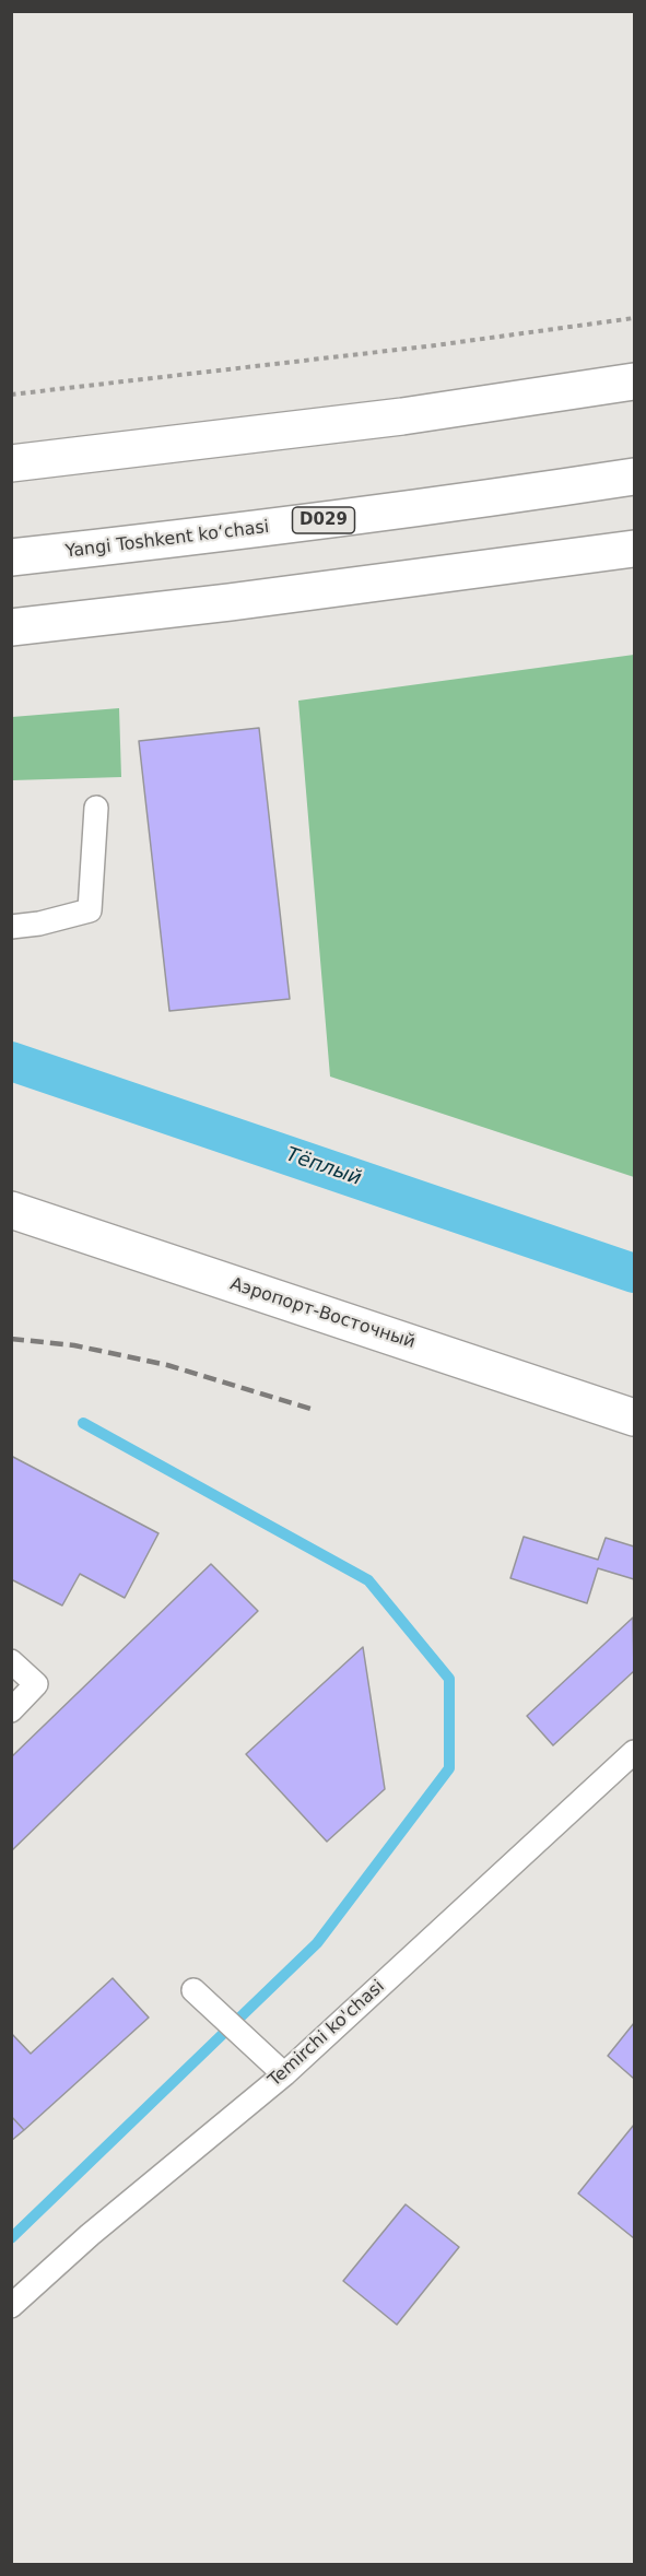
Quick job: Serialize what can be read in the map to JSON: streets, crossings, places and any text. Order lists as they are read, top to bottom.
{
  "streets": {
    "main road": ["D029", "Yangi Toshkent ko‘chasi", "Аэропорт-Восточный"],
    "lane": ["Temirchi ko'chasi"]
  },
  "water": ["Тёплый"]
}
